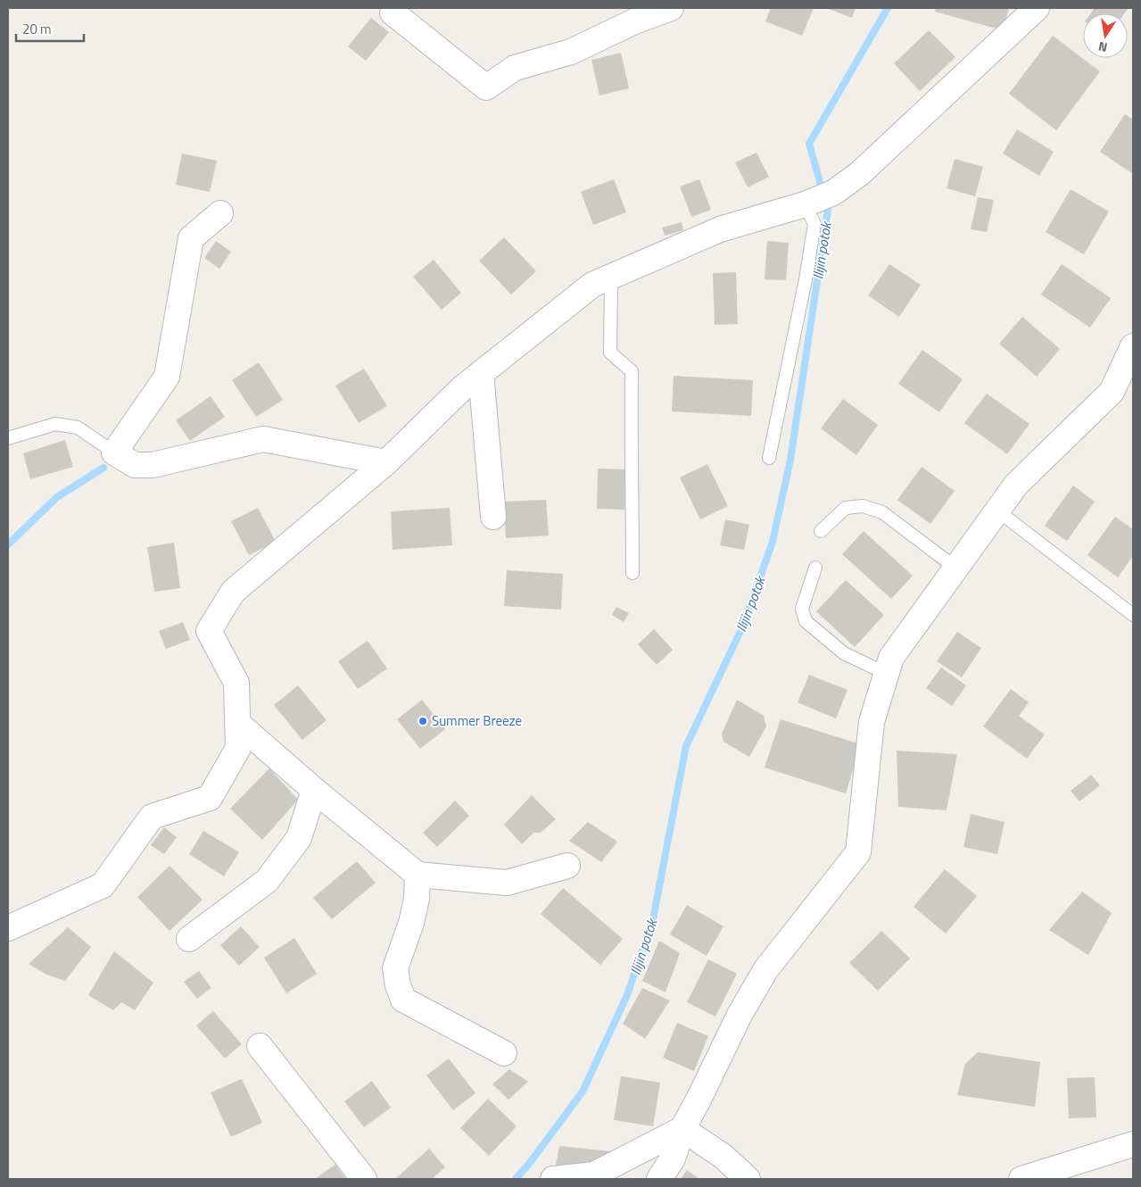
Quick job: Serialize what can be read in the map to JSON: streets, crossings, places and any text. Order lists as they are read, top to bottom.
{
  "water": ["Ilijin potok"],
  "places": ["Summer Breeze"],
  "scale_bar": "20 m",
  "north": "bottom"
}
